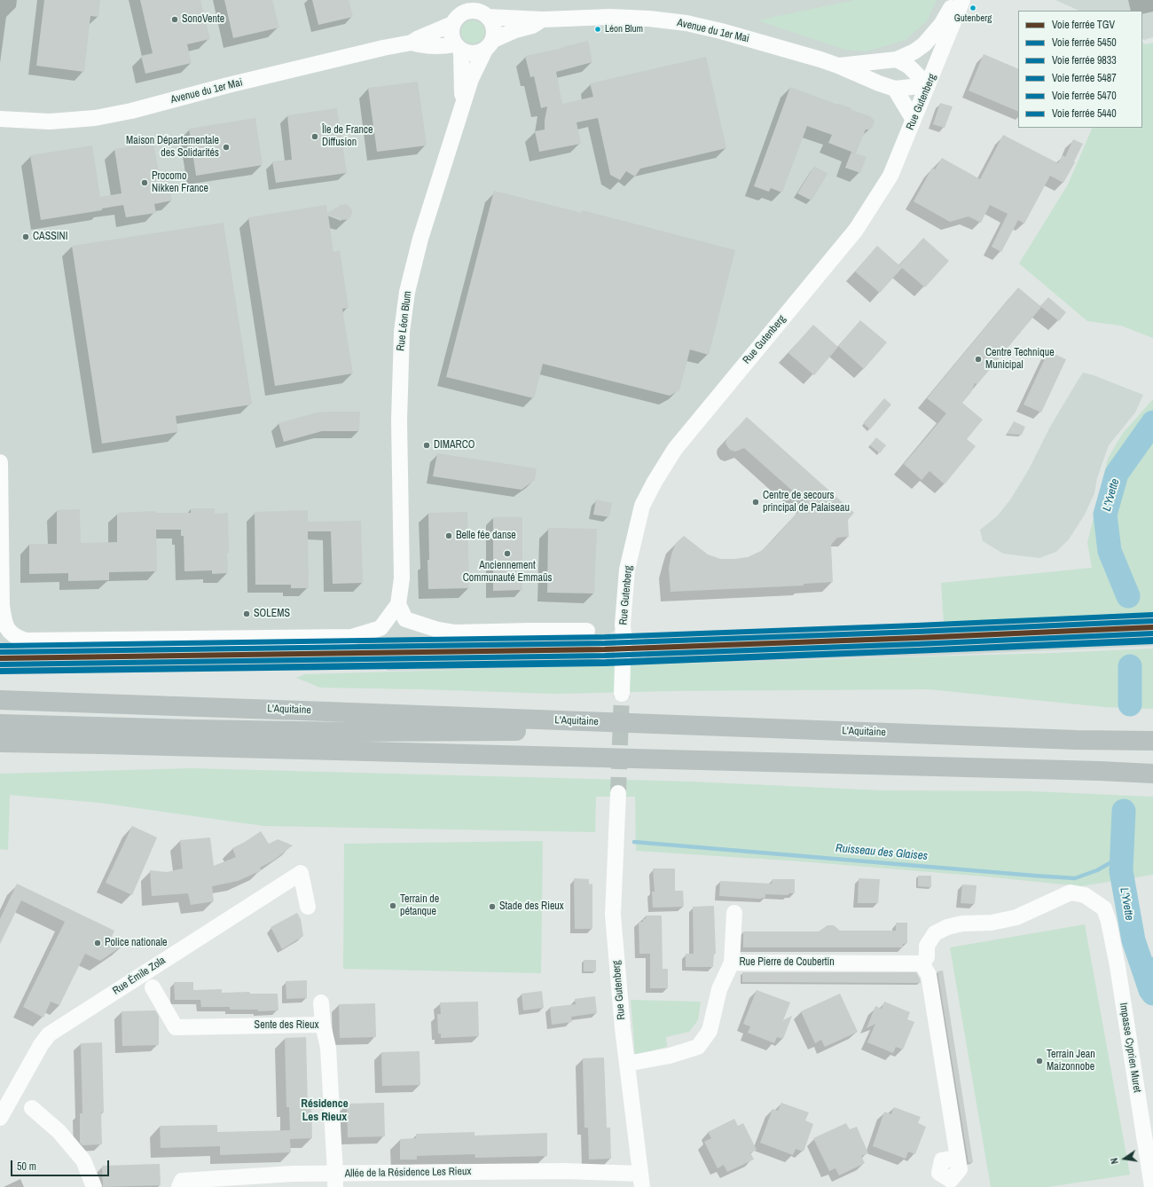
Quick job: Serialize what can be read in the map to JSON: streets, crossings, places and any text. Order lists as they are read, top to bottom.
{
  "streets": {
    "highway": ["L'Aquitaine"],
    "street": [
      "Avenue du 1er Mai",
      "Rue Gutenberg",
      "Rue Léon Blum",
      "Rue Pierre de Coubertin",
      "Rue Émile Zola",
      "Sente des Rieux",
      "Impasse Cyprien Muret",
      "Allée de la Résidence Les Rieux"
    ]
  },
  "crossings": [
    ["Avenue du 1er Mai", "Rue Gutenberg"],
    ["Avenue du 1er Mai", "Rue Léon Blum"],
    ["Rue Gutenberg", "Rue Pierre de Coubertin"],
    ["Rue Gutenberg", "Allée de la Résidence Les Rieux"],
    ["Rue Pierre de Coubertin", "Impasse Cyprien Muret"],
    ["Sente des Rieux", "Allée de la Résidence Les Rieux"]
  ],
  "districts": ["Résidence Les Rieux"],
  "water": ["L'Yvette", "Ruisseau des Glaises"],
  "places": [
    "Gutenberg",
    "SonoVente",
    "Léon Blum",
    "Île de France Diffusion",
    "Maison Départementale des Solidarités",
    "Procomo Nikken France",
    "CASSINI",
    "Centre Technique Municipal",
    "DIMARCO",
    "Centre de secours principal de Palaiseau",
    "Belle fée danse",
    "Anciennement Communauté Emmaüs",
    "SOLEMS",
    "Terrain de pétanque",
    "Stade des Rieux",
    "Police nationale",
    "Terrain Jean Maizonnobe"
  ],
  "lines": [
    "rail line 5470",
    "rail line 9833",
    "rail line TGV",
    "rail line 5450",
    "rail line 5487",
    "rail line 5440"
  ],
  "legend": [
    "Voie ferrée TGV",
    "Voie ferrée 5450",
    "Voie ferrée 9833",
    "Voie ferrée 5487",
    "Voie ferrée 5470",
    "Voie ferrée 5440"
  ],
  "scale_bar": "50 m",
  "north": "left"
}
